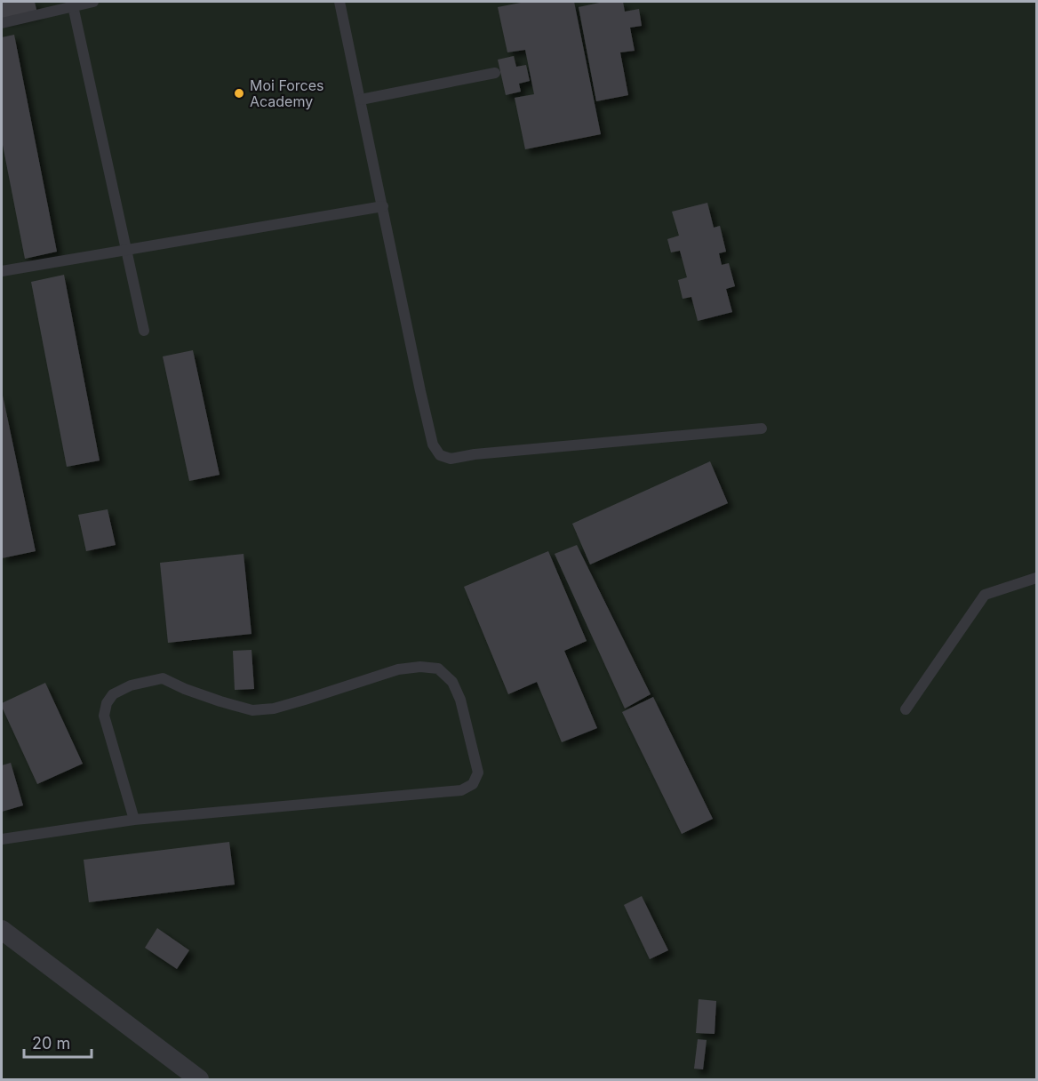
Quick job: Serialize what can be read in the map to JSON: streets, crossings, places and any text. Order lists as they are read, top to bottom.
{
  "places": ["Moi Forces Academy"],
  "scale_bar": "20 m"
}
